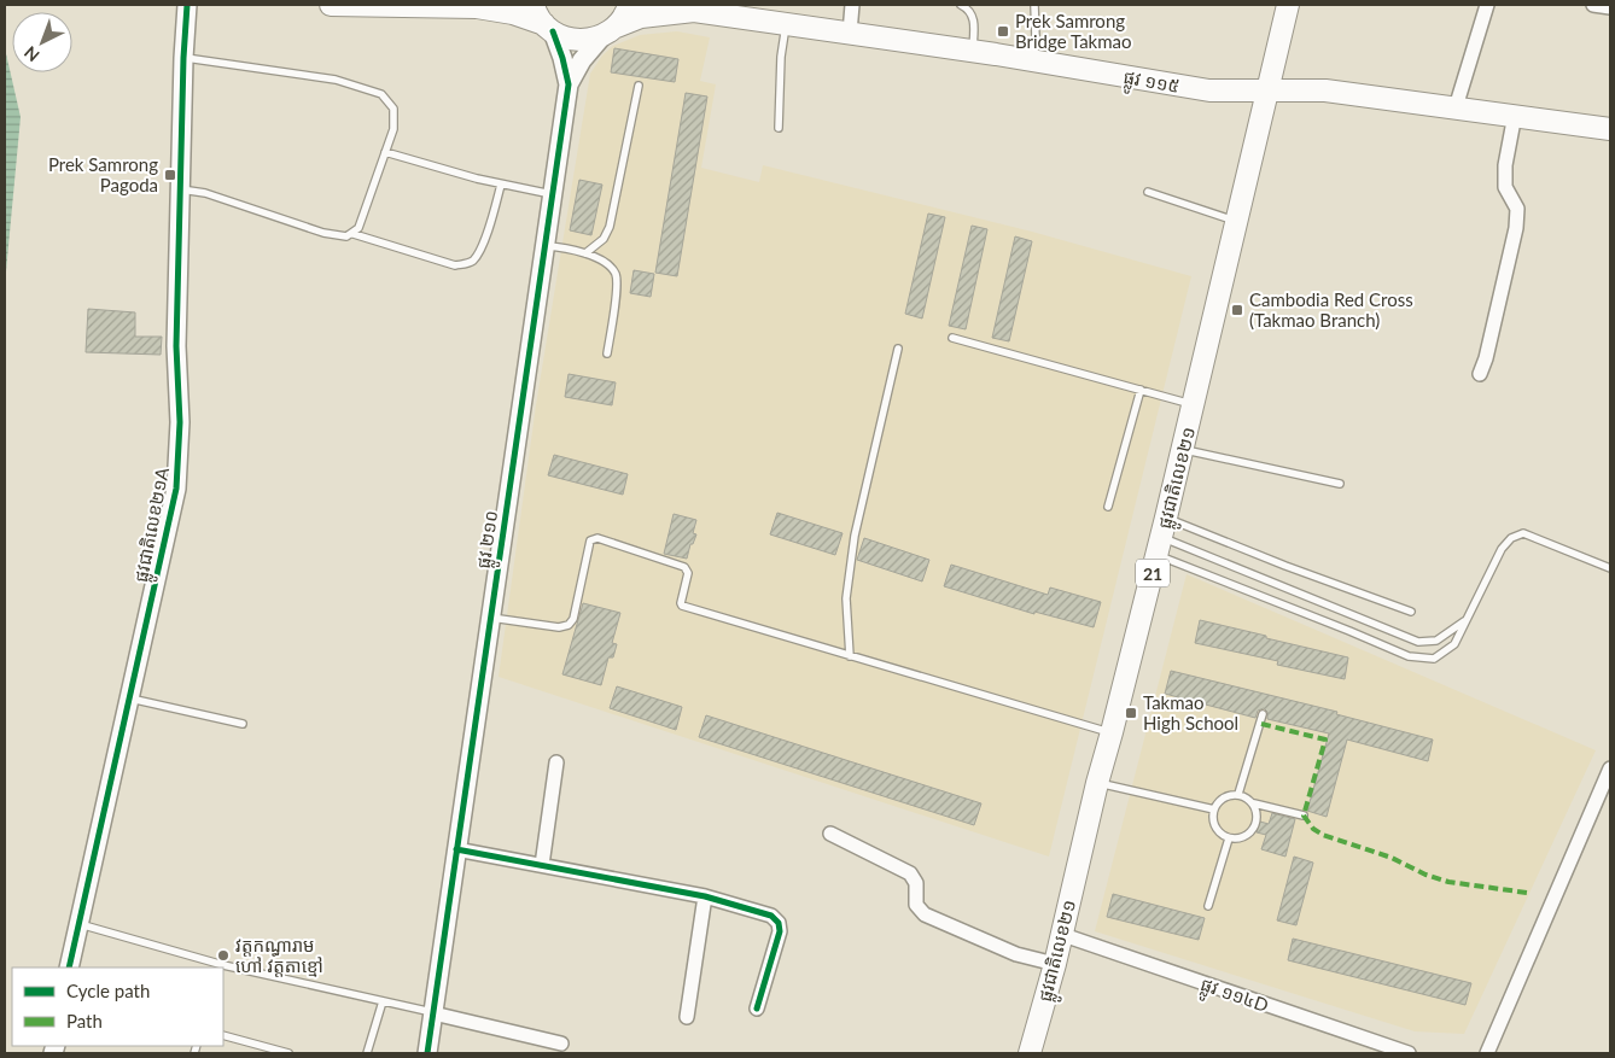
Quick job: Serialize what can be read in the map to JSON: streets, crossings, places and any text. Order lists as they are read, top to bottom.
{
  "streets": {
    "main road": ["ផ្លូវ ១១៥", "ផ្លូវជាតិលេខ២១", "21"],
    "street": ["ផ្លូវជាតិលេខ២១A", "ផ្លូវ ២១០", "ផ្លូវ ១១៤D"]
  },
  "crossings": [
    ["ផ្លូវ ១១៥", "ផ្លូវជាតិលេខ២១"],
    ["ផ្លូវ ១១៥", "ផ្លូវ ២១០"],
    ["ផ្លូវជាតិលេខ២១", "ផ្លូវ ១១៤D"]
  ],
  "places": {
    "transit": [
      "Prek Samrong Bridge Takmao",
      "Prek Samrong Pagoda",
      "Cambodia Red Cross (Takmao Branch)",
      "Takmao High School"
    ],
    "other": ["វត្តកណ្ធារាម ហៅ វត្តតាខ្មៅ"]
  },
  "legend": ["Cycle path", "Path"],
  "north": "bottom left"
}
